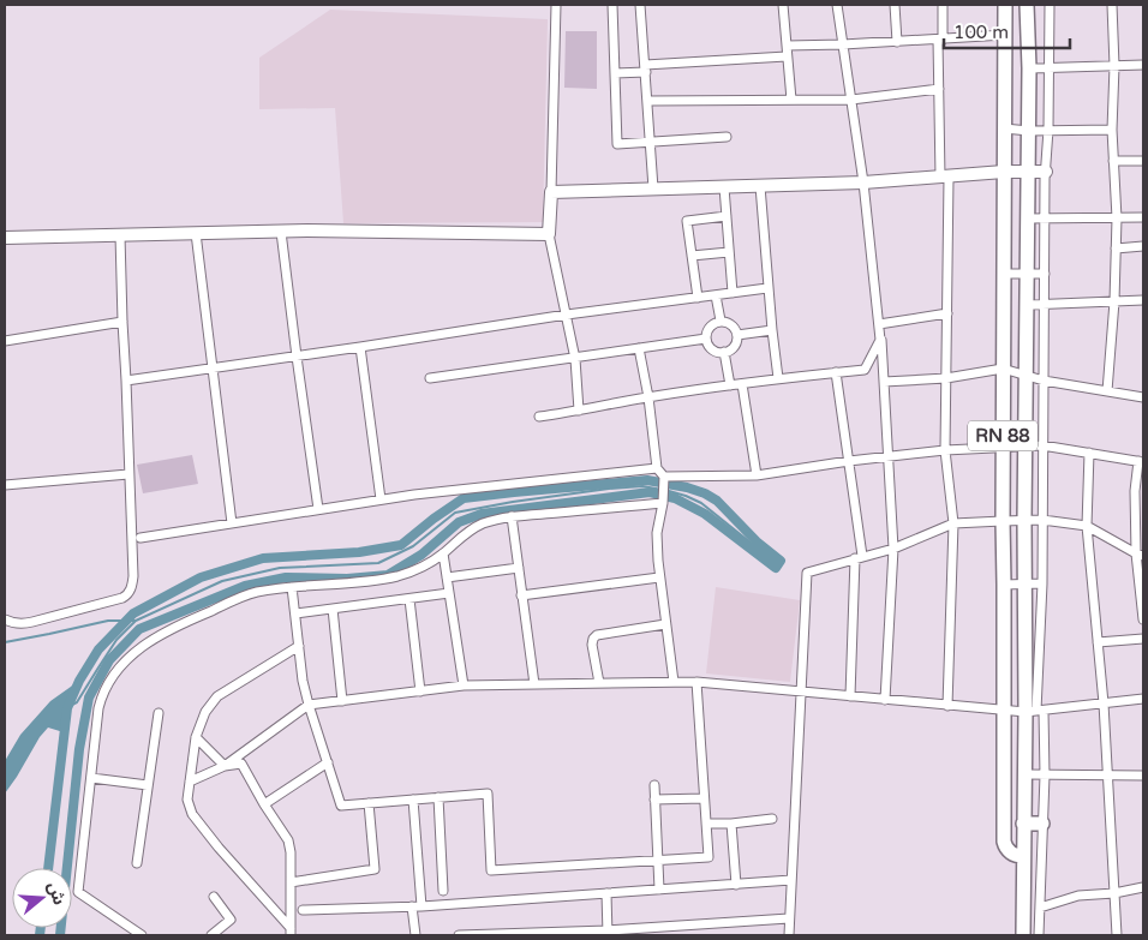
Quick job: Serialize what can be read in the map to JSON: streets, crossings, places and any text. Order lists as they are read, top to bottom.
{
  "streets": {
    "main road": ["RN 88"]
  },
  "scale_bar": "100 m",
  "north": "right"
}
